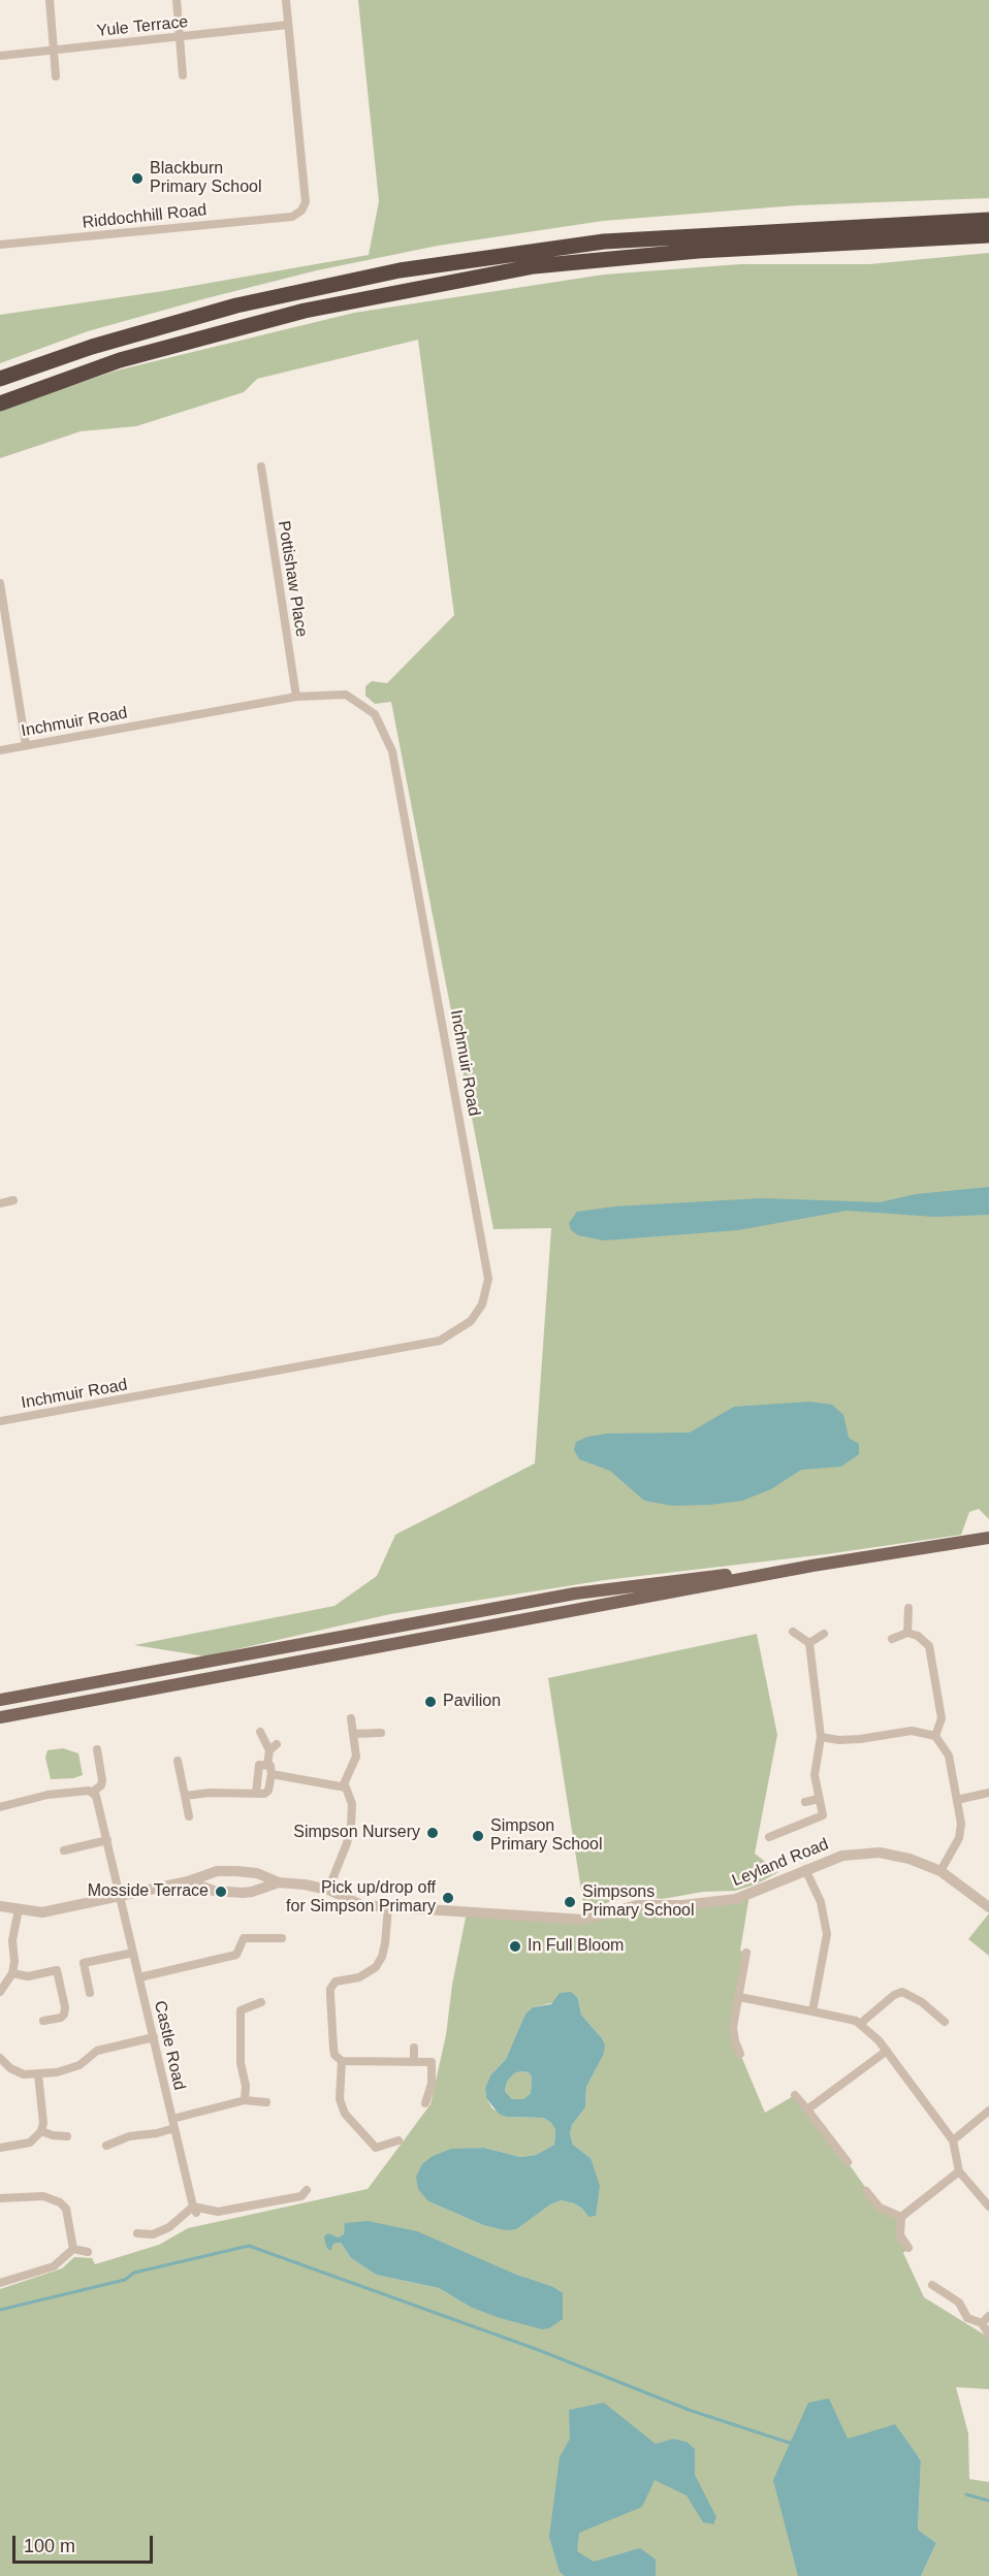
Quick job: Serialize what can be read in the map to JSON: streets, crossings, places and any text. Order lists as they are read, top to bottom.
{
  "streets": {
    "street": [
      "Yule Terrace",
      "Riddochhill Road",
      "Pottishaw Place",
      "Inchmuir Road",
      "Leyland Road",
      "Castle Road"
    ]
  },
  "crossings": [
    ["Yule Terrace", "Riddochhill Road"],
    ["Pottishaw Place", "Inchmuir Road"],
    ["Leyland Road", "Castle Road"]
  ],
  "places": [
    "Blackburn Primary School",
    "Pavilion",
    "Simpson Nursery",
    "Simpson Primary School",
    "Mosside Terrace",
    "Pick up/drop off for Simpson Primary",
    "Simpsons Primary School",
    "In Full Bloom"
  ],
  "scale_bar": "100 m"
}
